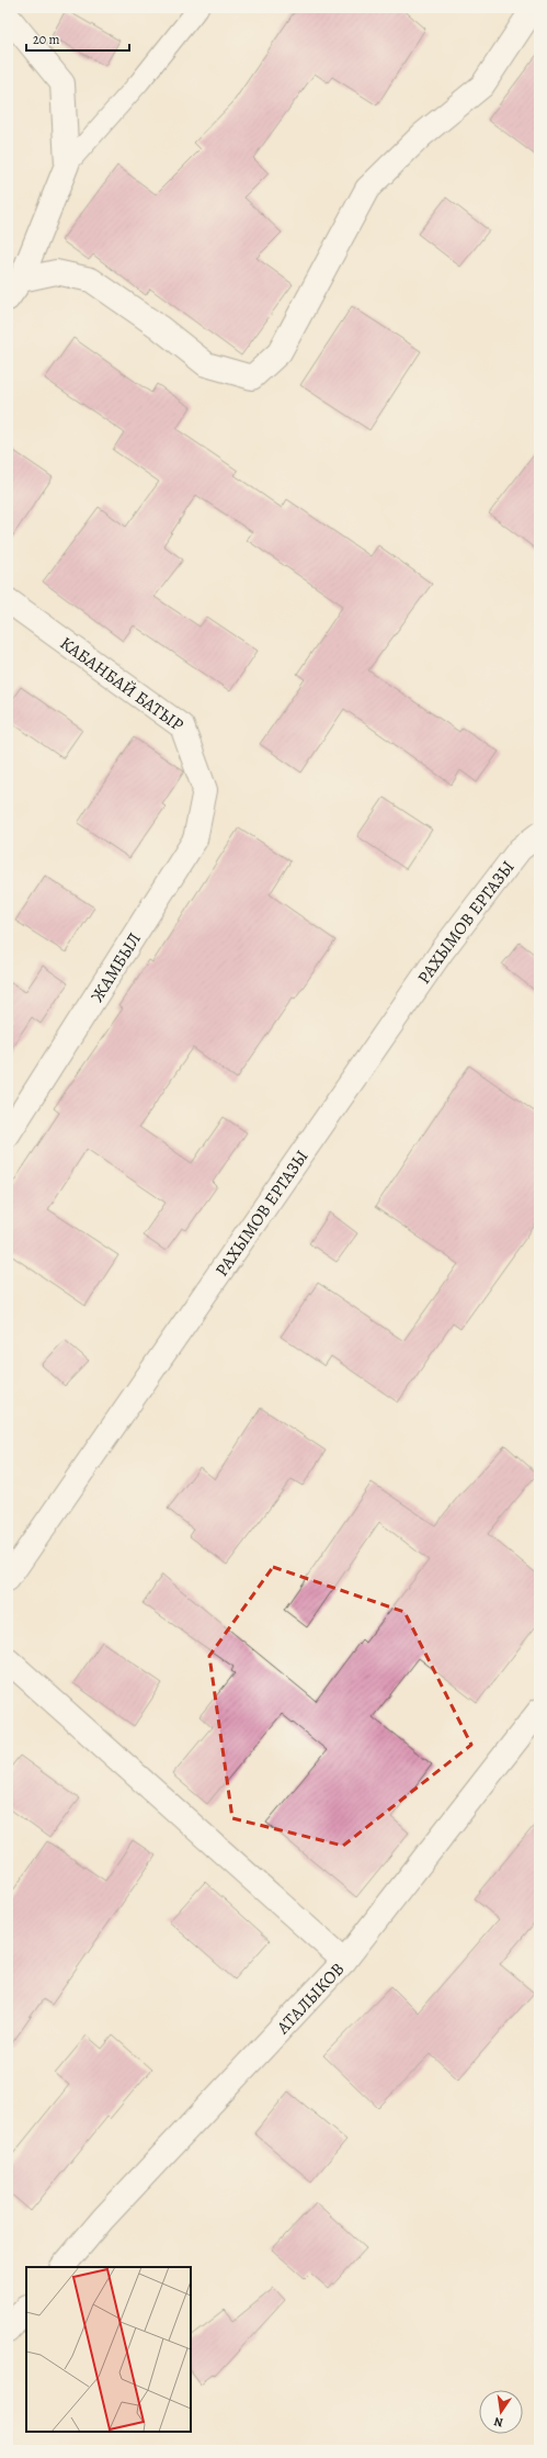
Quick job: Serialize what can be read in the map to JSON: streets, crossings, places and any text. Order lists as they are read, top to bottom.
{
  "streets": {
    "street": [
      "КАБАНБАЙ БАТЫР",
      "РАХЫМОВ ЕРГАЗЫ",
      "ЖАМБЫЛ",
      "АТАЛЫКОВ"
    ]
  },
  "crossings": [
    ["КАБАНБАЙ БАТЫР", "ЖАМБЫЛ"]
  ],
  "scale_bar": "20 m",
  "north": "bottom"
}
